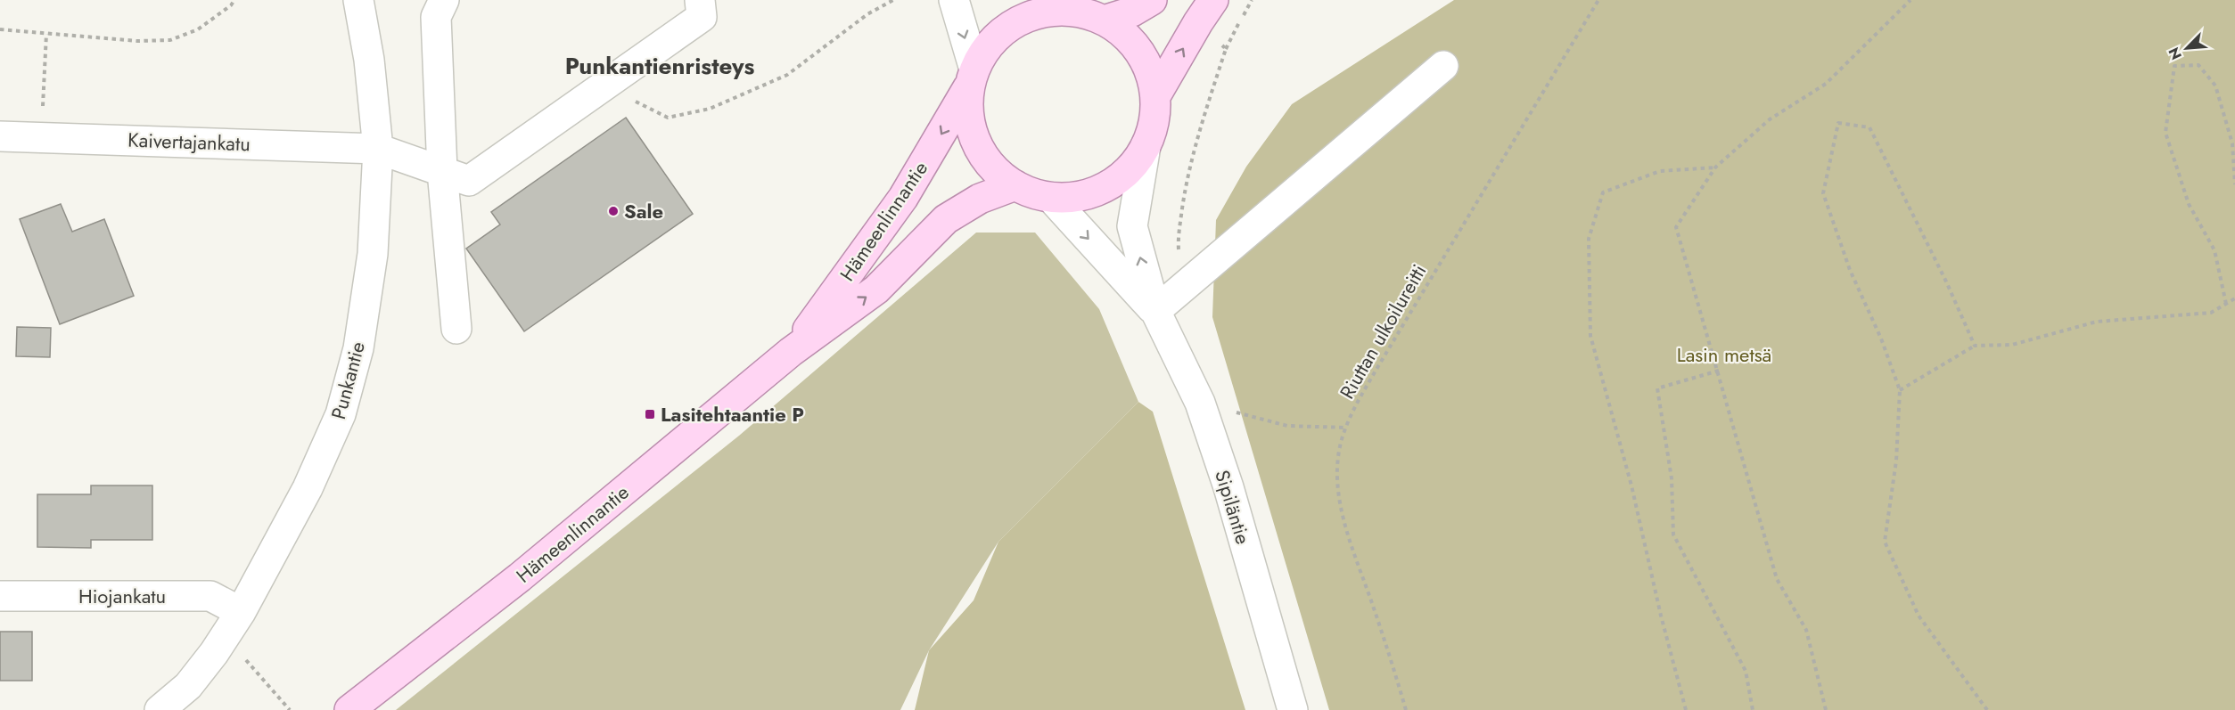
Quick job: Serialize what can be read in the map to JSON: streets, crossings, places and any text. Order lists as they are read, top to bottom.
{
  "streets": {
    "main road": ["Hämeenlinnantie"],
    "street": [
      "Kaivertajankatu",
      "Punkantie",
      "Sipiläntie",
      "Hiojankatu"
    ],
    "path": ["Riuttan ulkoilureitti"]
  },
  "crossings": [
    ["Kaivertajankatu", "Punkantie"],
    ["Hämeenlinnantie", "Sipiläntie"],
    ["Punkantie", "Hiojankatu"]
  ],
  "districts": ["Punkantienristeys"],
  "parks": ["Lasin metsä"],
  "places": {
    "other": ["Sale"],
    "transit": ["Lasitehtaantie P"]
  },
  "north": "bottom left"
}
